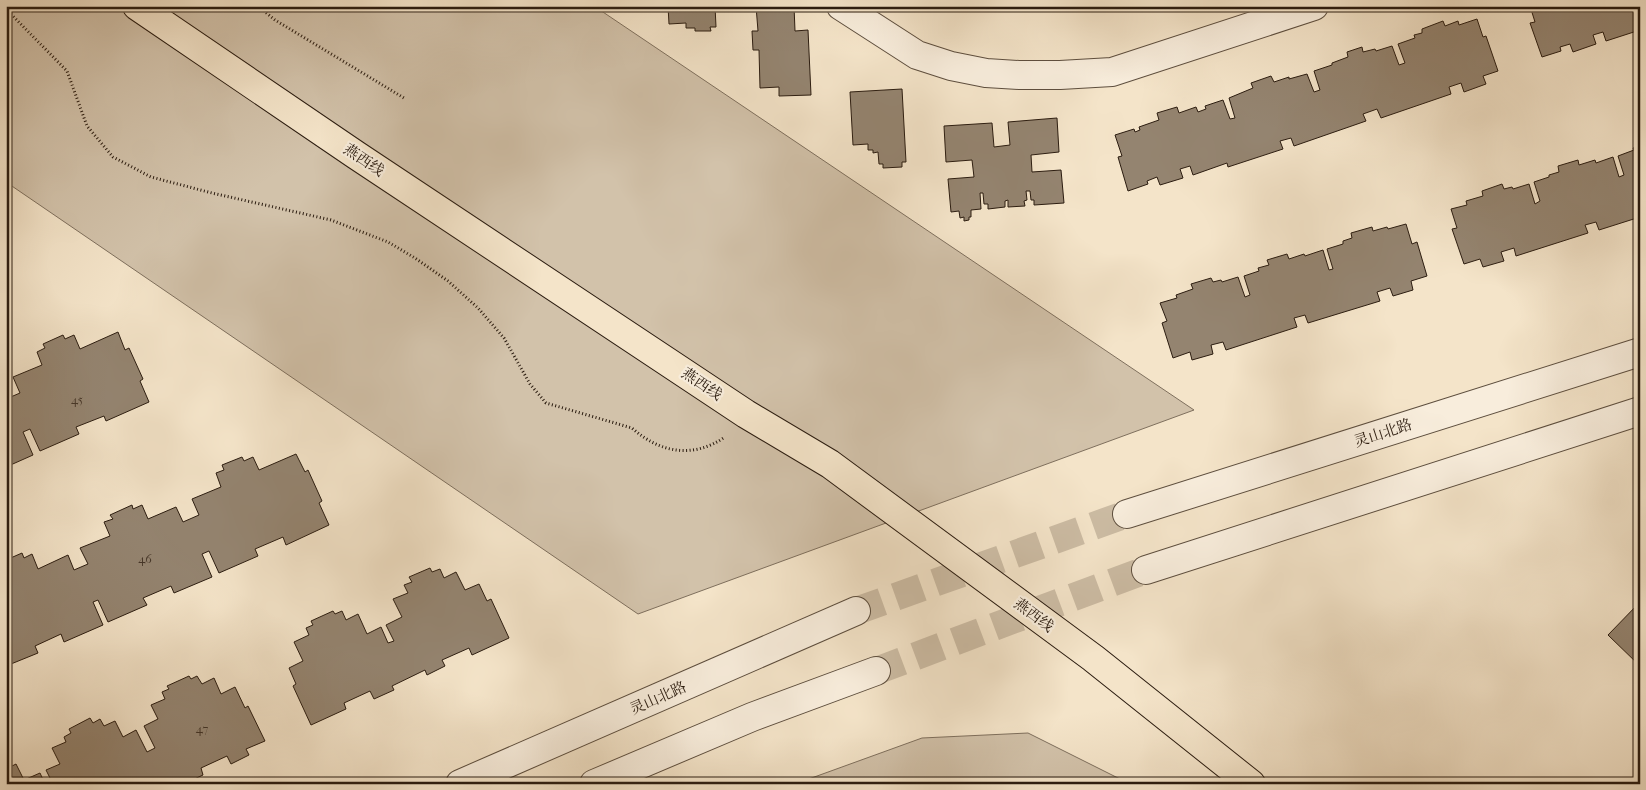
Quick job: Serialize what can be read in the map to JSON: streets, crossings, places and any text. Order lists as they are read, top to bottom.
{
  "streets": {
    "main road": ["燕西线"],
    "street": ["灵山北路"]
  },
  "house_numbers": ["45", "46", "47"]
}
